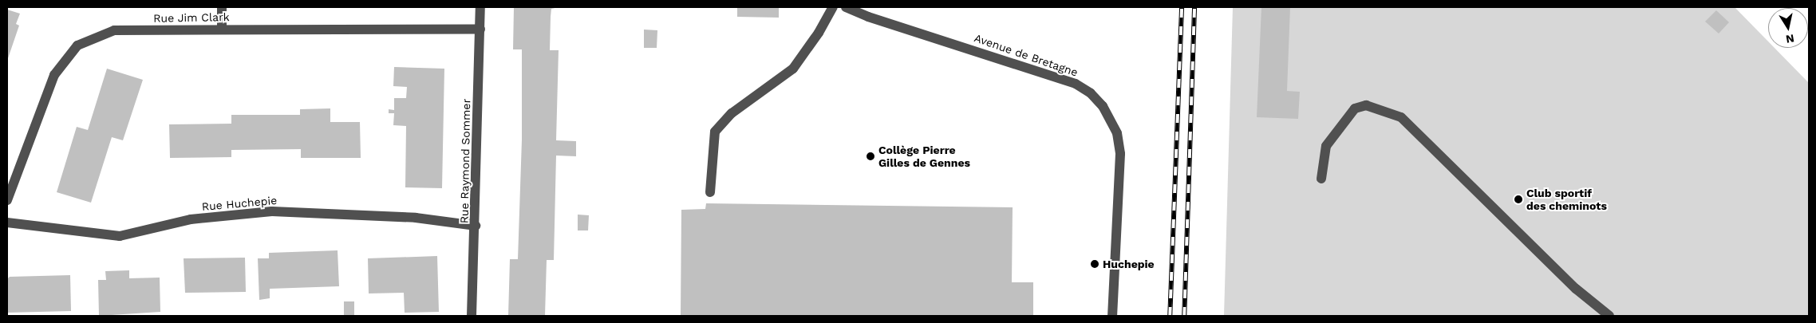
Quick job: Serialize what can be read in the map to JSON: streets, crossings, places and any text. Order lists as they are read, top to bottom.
{
  "streets": {
    "street": [
      "Rue Jim Clark",
      "Avenue de Bretagne",
      "Rue Raymond Sommer",
      "Rue Huchepie"
    ]
  },
  "crossings": [
    ["Rue Jim Clark", "Rue Raymond Sommer"],
    ["Rue Raymond Sommer", "Rue Huchepie"]
  ],
  "places": ["Collège Pierre Gilles de Gennes", "Club sportif des cheminots", "Huchepie"],
  "north": "bottom"
}
